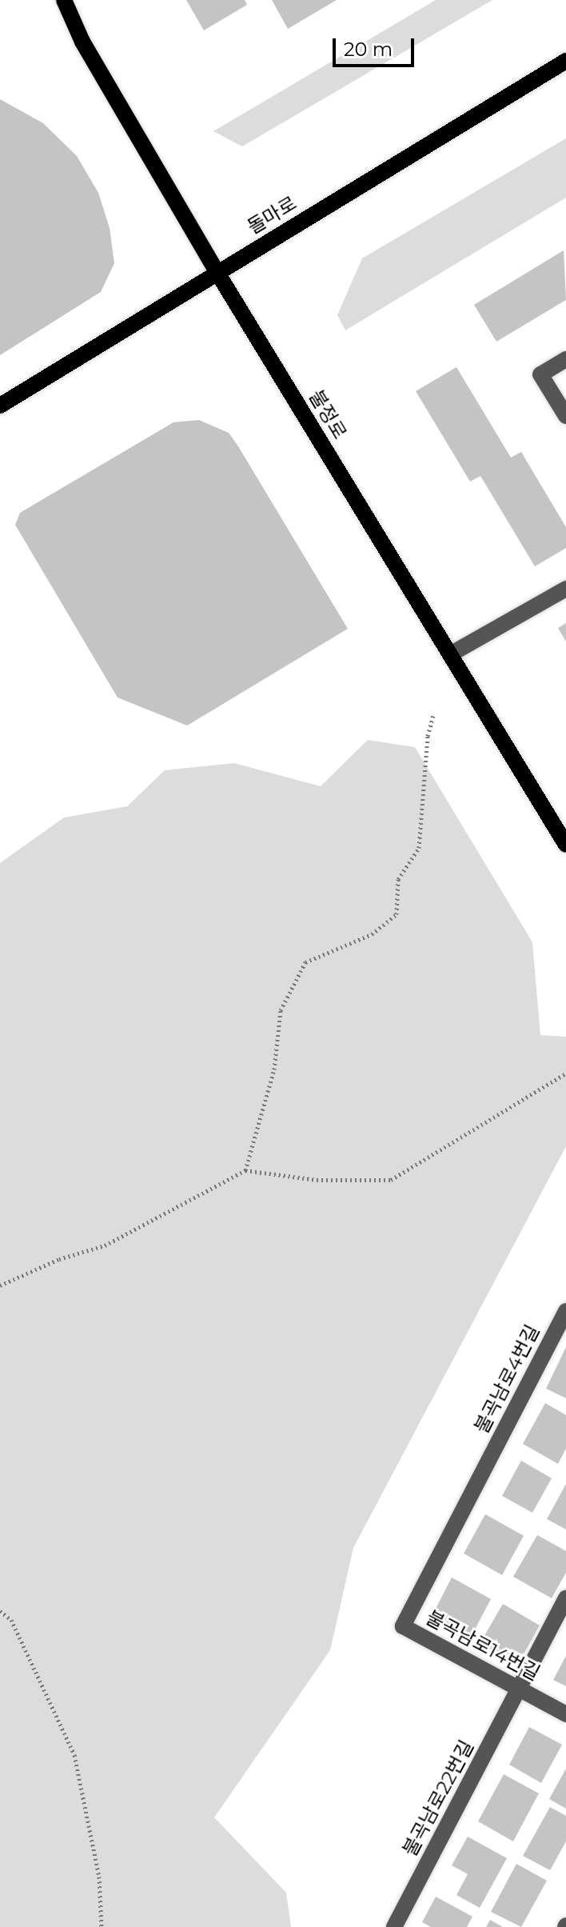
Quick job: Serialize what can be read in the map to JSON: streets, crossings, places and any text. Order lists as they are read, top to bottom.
{
  "streets": {
    "main road": ["돌마로", "불정로"],
    "street": ["불곡남로4번길", "불곡남로14번길", "불곡남로22번길"]
  },
  "crossings": [
    ["돌마로", "불정로"],
    ["불곡남로4번길", "불곡남로14번길"],
    ["불곡남로14번길", "불곡남로22번길"]
  ],
  "scale_bar": "20 m"
}
